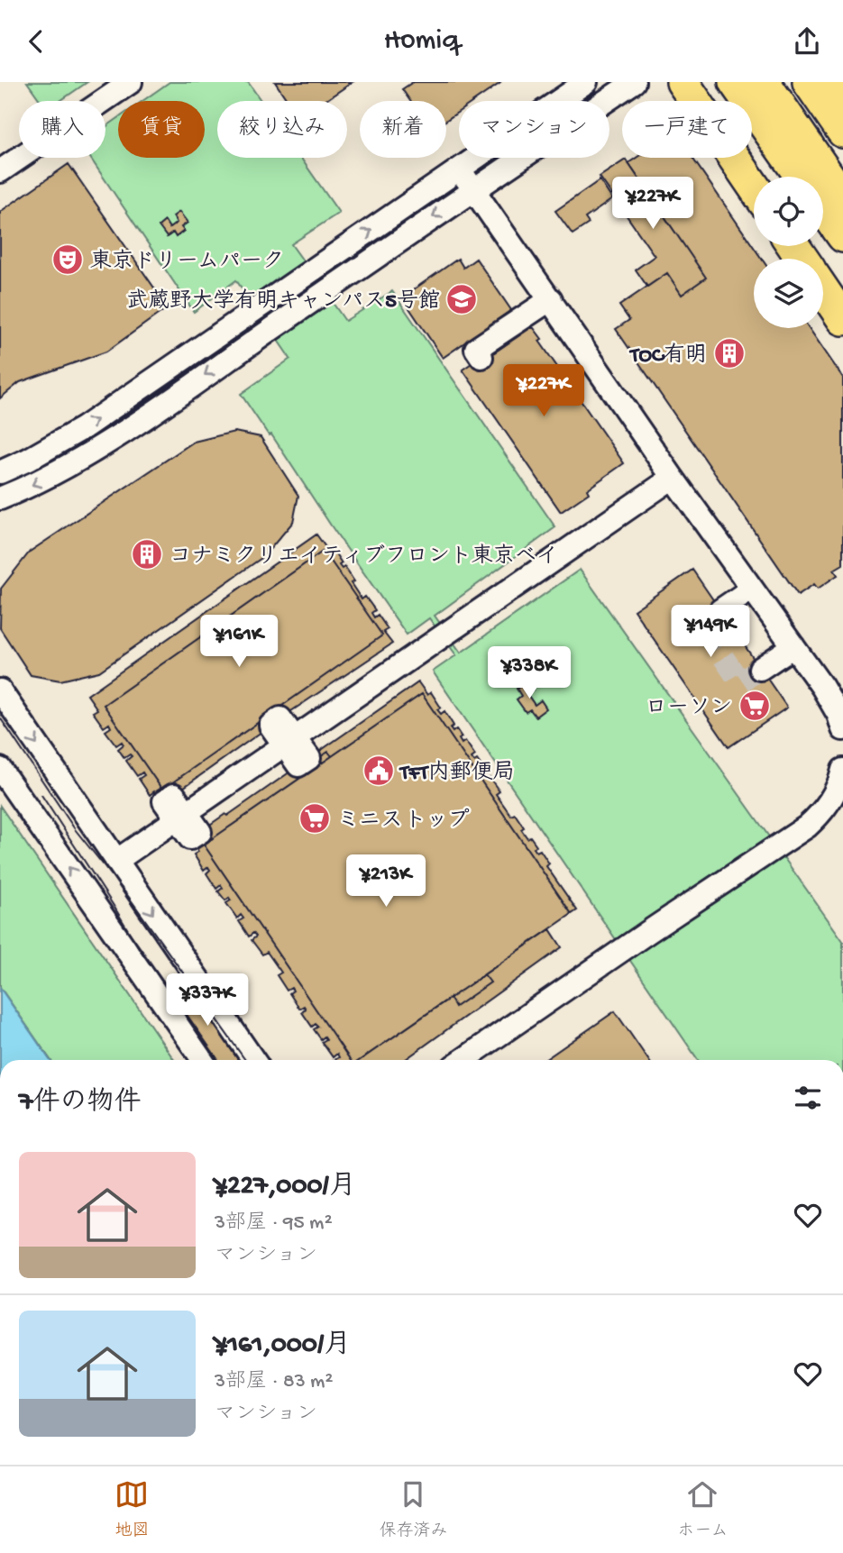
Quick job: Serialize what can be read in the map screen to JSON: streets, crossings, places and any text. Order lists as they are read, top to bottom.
{
  "places": {
    "theatre": ["東京ドリームパーク"],
    "school or university": ["武蔵野大学有明キャンパス5号館"],
    "building": ["TOC有明", "コナミクリエイティブフロント東京ベイ"],
    "supermarket": ["ローソン", "ミニストップ"],
    "public building": ["TFT内郵便局"]
  },
  "page": {
    "header": "Homiq",
    "chip": [
      "購入",
      "賃貸",
      "絞り込み",
      "新着",
      "マンション",
      "一戸建て"
    ],
    "price": [
      "¥227K",
      "¥227K",
      "¥149K",
      "¥161K",
      "¥338K",
      "¥213K",
      "¥337K"
    ],
    "heading": "7件の物件",
    "list": [
      {
        "name": "¥227,000/月",
        "note": "3部屋 · 95 m² · マンション"
      },
      {
        "name": "¥161,000/月",
        "note": "3部屋 · 83 m² · マンション"
      }
    ],
    "tabs": ["地図", "保存済み", "ホーム"]
  }
}
